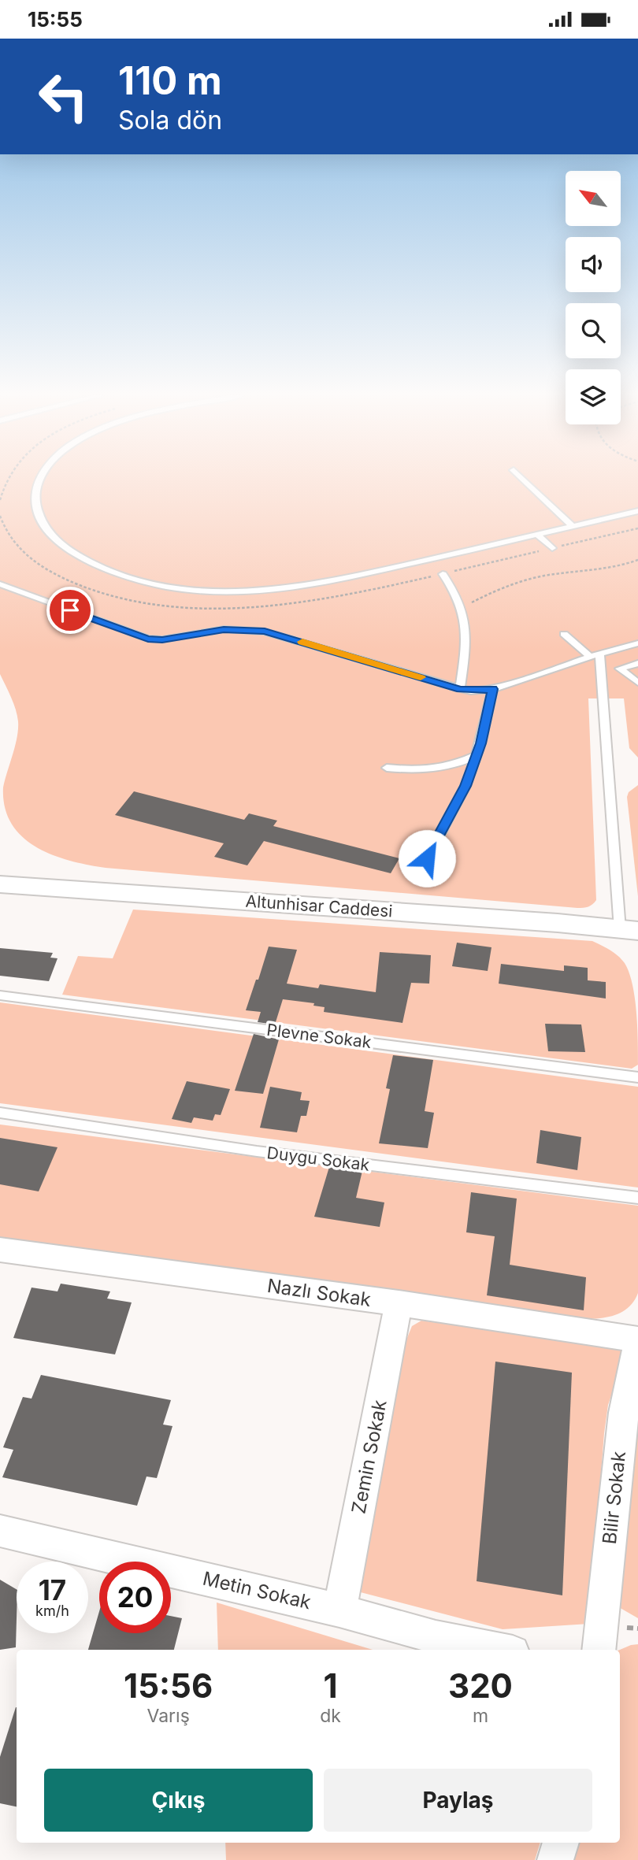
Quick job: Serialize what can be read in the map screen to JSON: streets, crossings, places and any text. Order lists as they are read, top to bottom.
{
  "streets": {
    "street": [
      "Altunhisar Caddesi",
      "Nazlı Sokak",
      "Zemin Sokak",
      "Bilir Sokak",
      "Metin Sokak"
    ],
    "lane": ["Plevne Sokak", "Duygu Sokak"]
  },
  "crossings": [
    ["Nazlı Sokak", "Zemin Sokak"],
    ["Zemin Sokak", "Metin Sokak"]
  ],
  "north": "top left",
  "page": {
    "status": "15:55",
    "turn": ["110 m", "Sola dön"],
    "speed": "17 km/h",
    "limit": "20",
    "eta": [
      "15:56",
      "Varış",
      "1",
      "dk",
      "320",
      "m"
    ],
    "buttons": ["Çıkış", "Paylaş"]
  }
}
